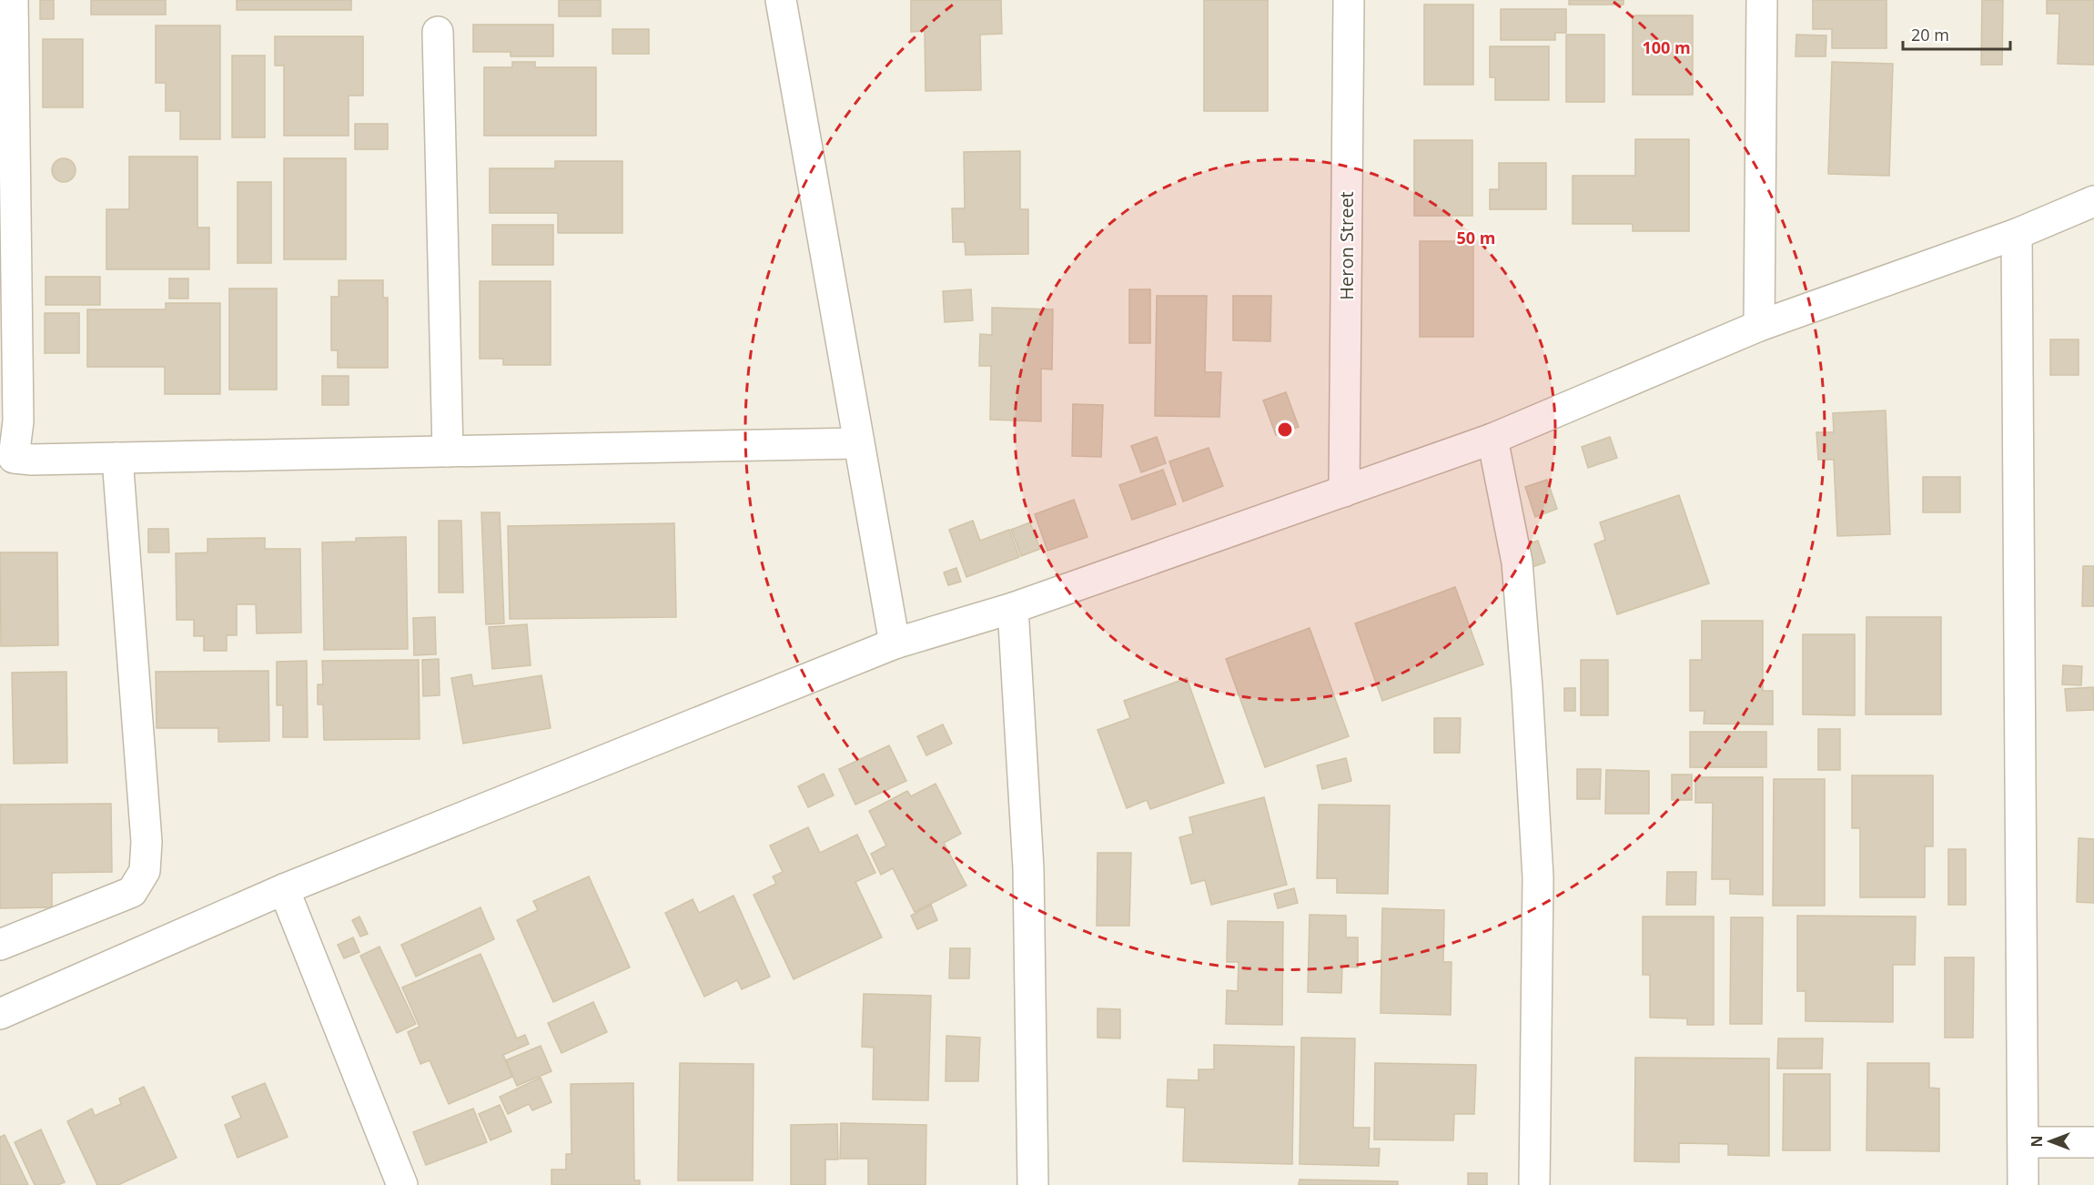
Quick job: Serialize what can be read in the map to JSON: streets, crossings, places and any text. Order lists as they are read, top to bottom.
{
  "streets": {
    "street": ["Heron Street"]
  },
  "scale_bar": "20 m",
  "north": "left",
  "rings": ["100 m", "50 m"]
}
